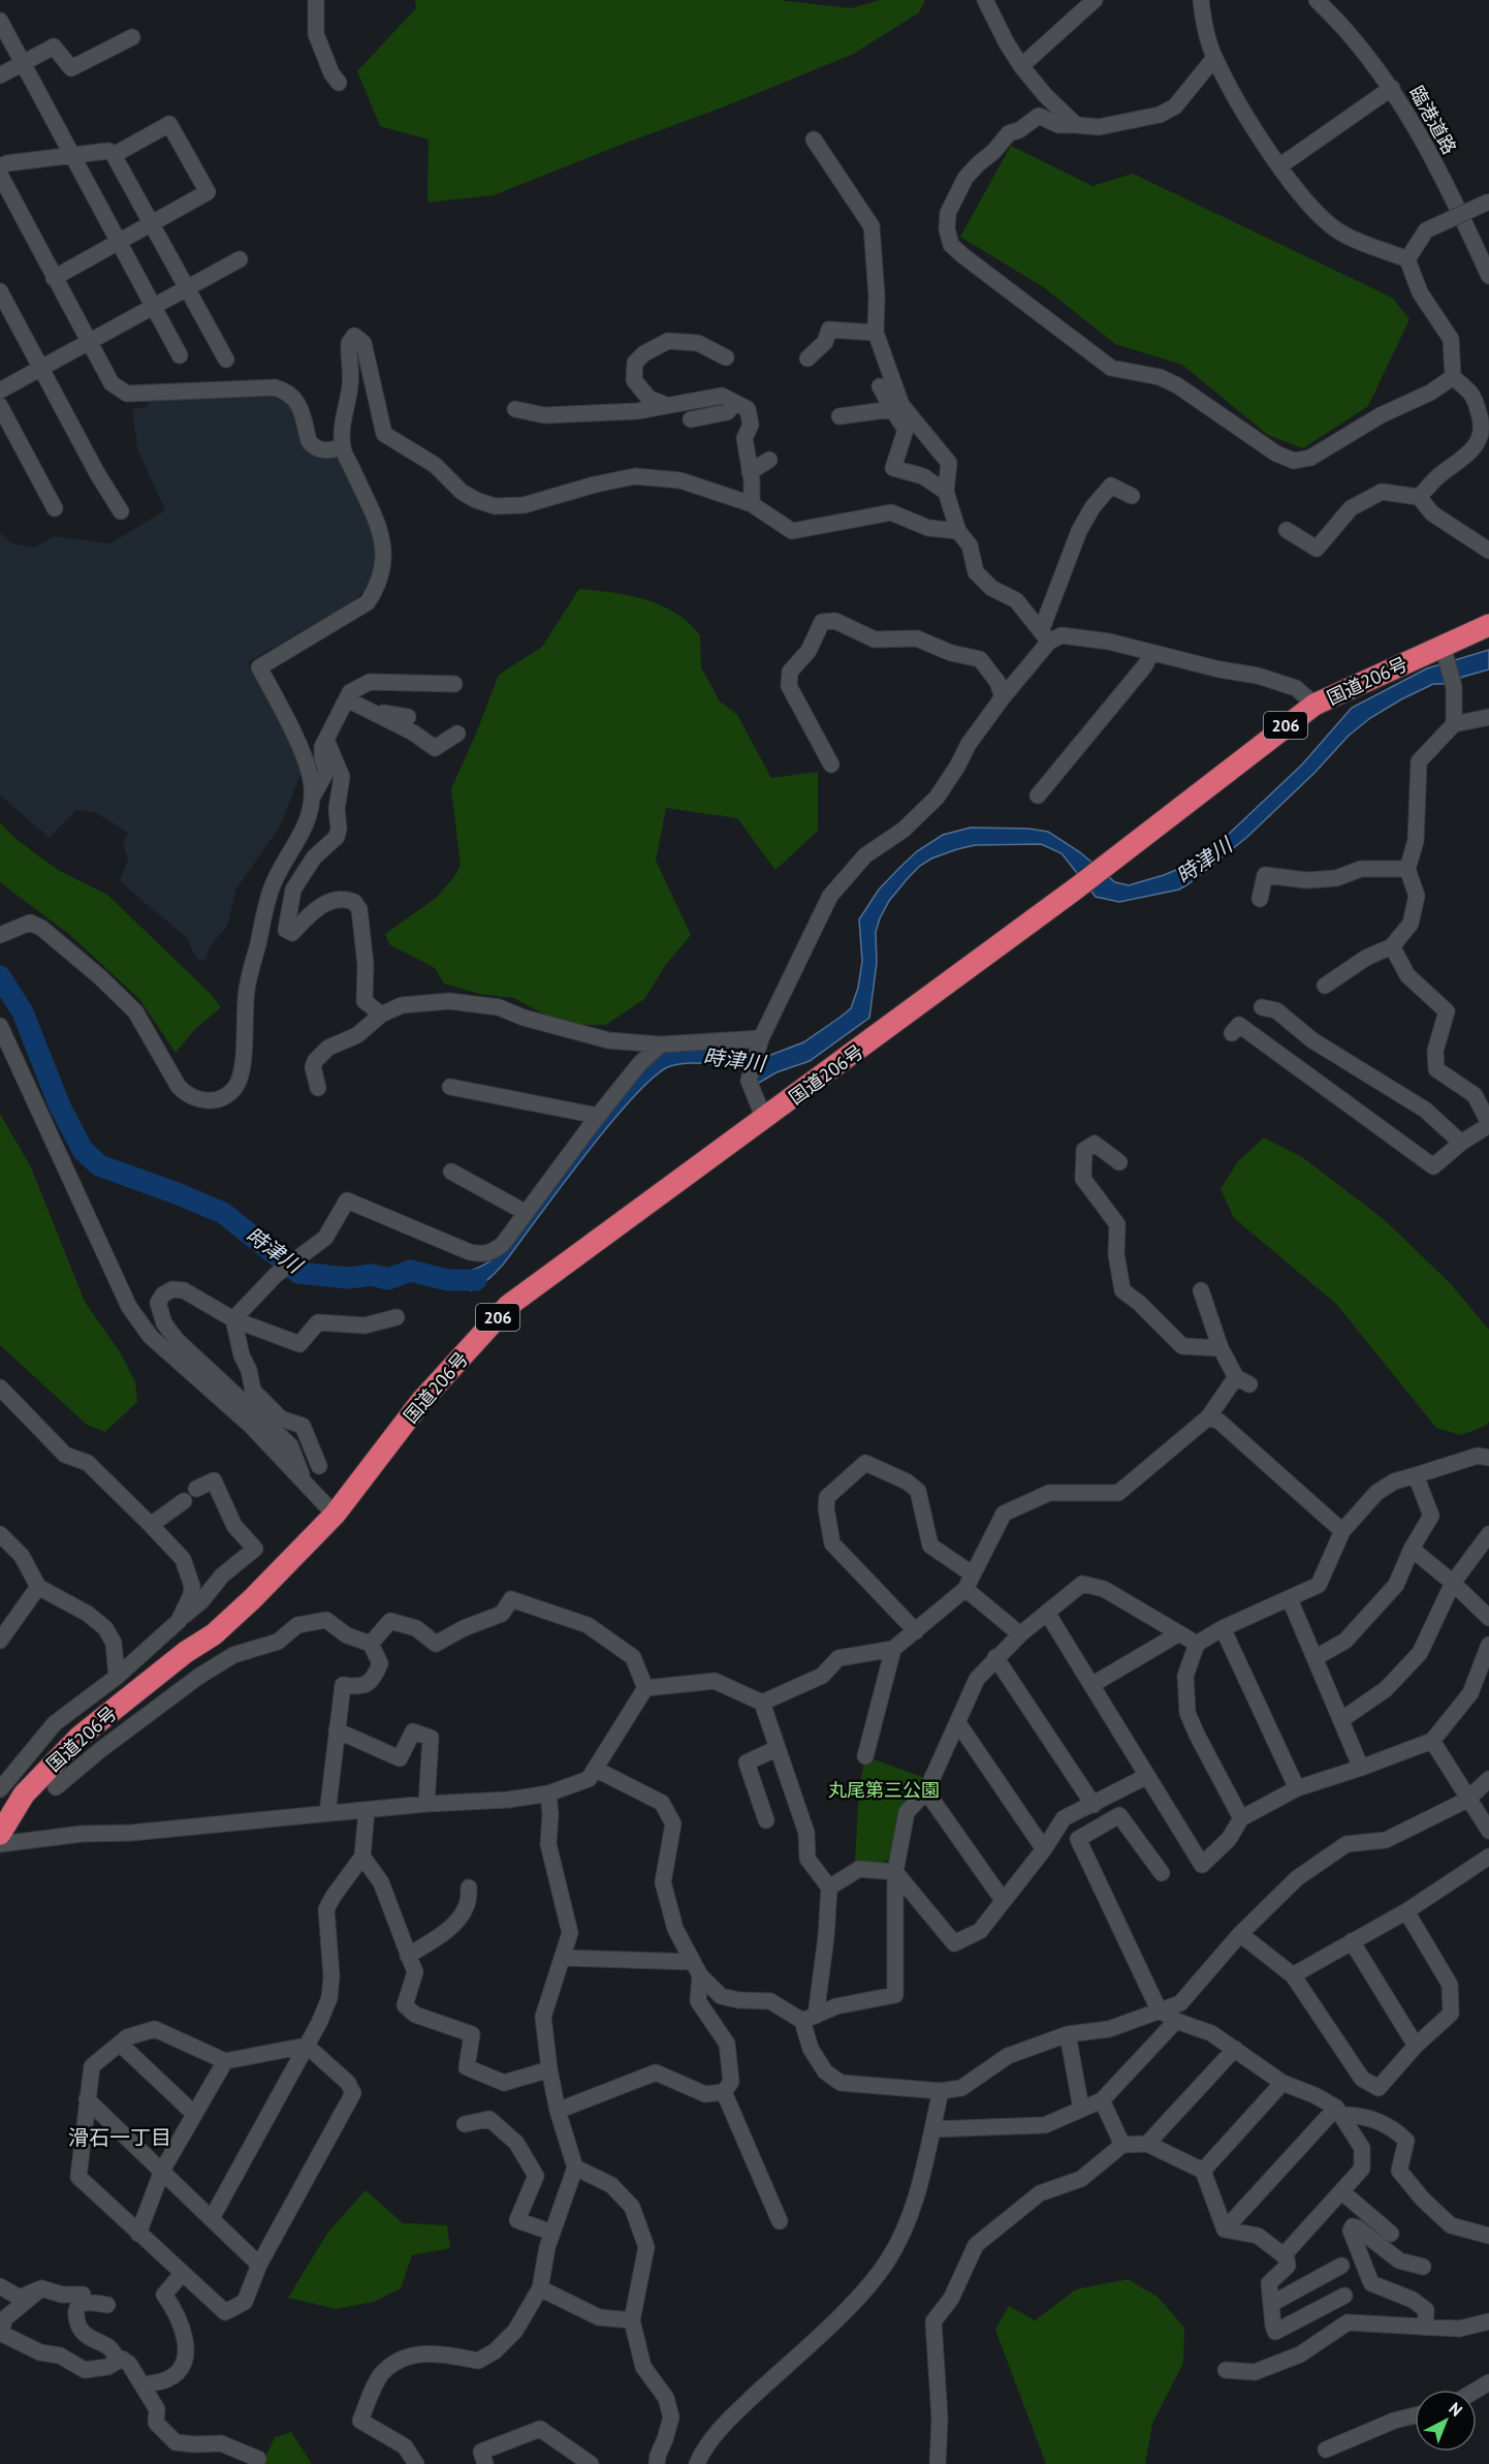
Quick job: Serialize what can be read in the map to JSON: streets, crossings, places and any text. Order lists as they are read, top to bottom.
{
  "streets": {
    "highway": ["国道206号", "206"],
    "street": ["臨港道路"]
  },
  "districts": ["滑石一丁目"],
  "water": ["時津川"],
  "parks": ["丸尾第三公園"],
  "north": "top right"
}
